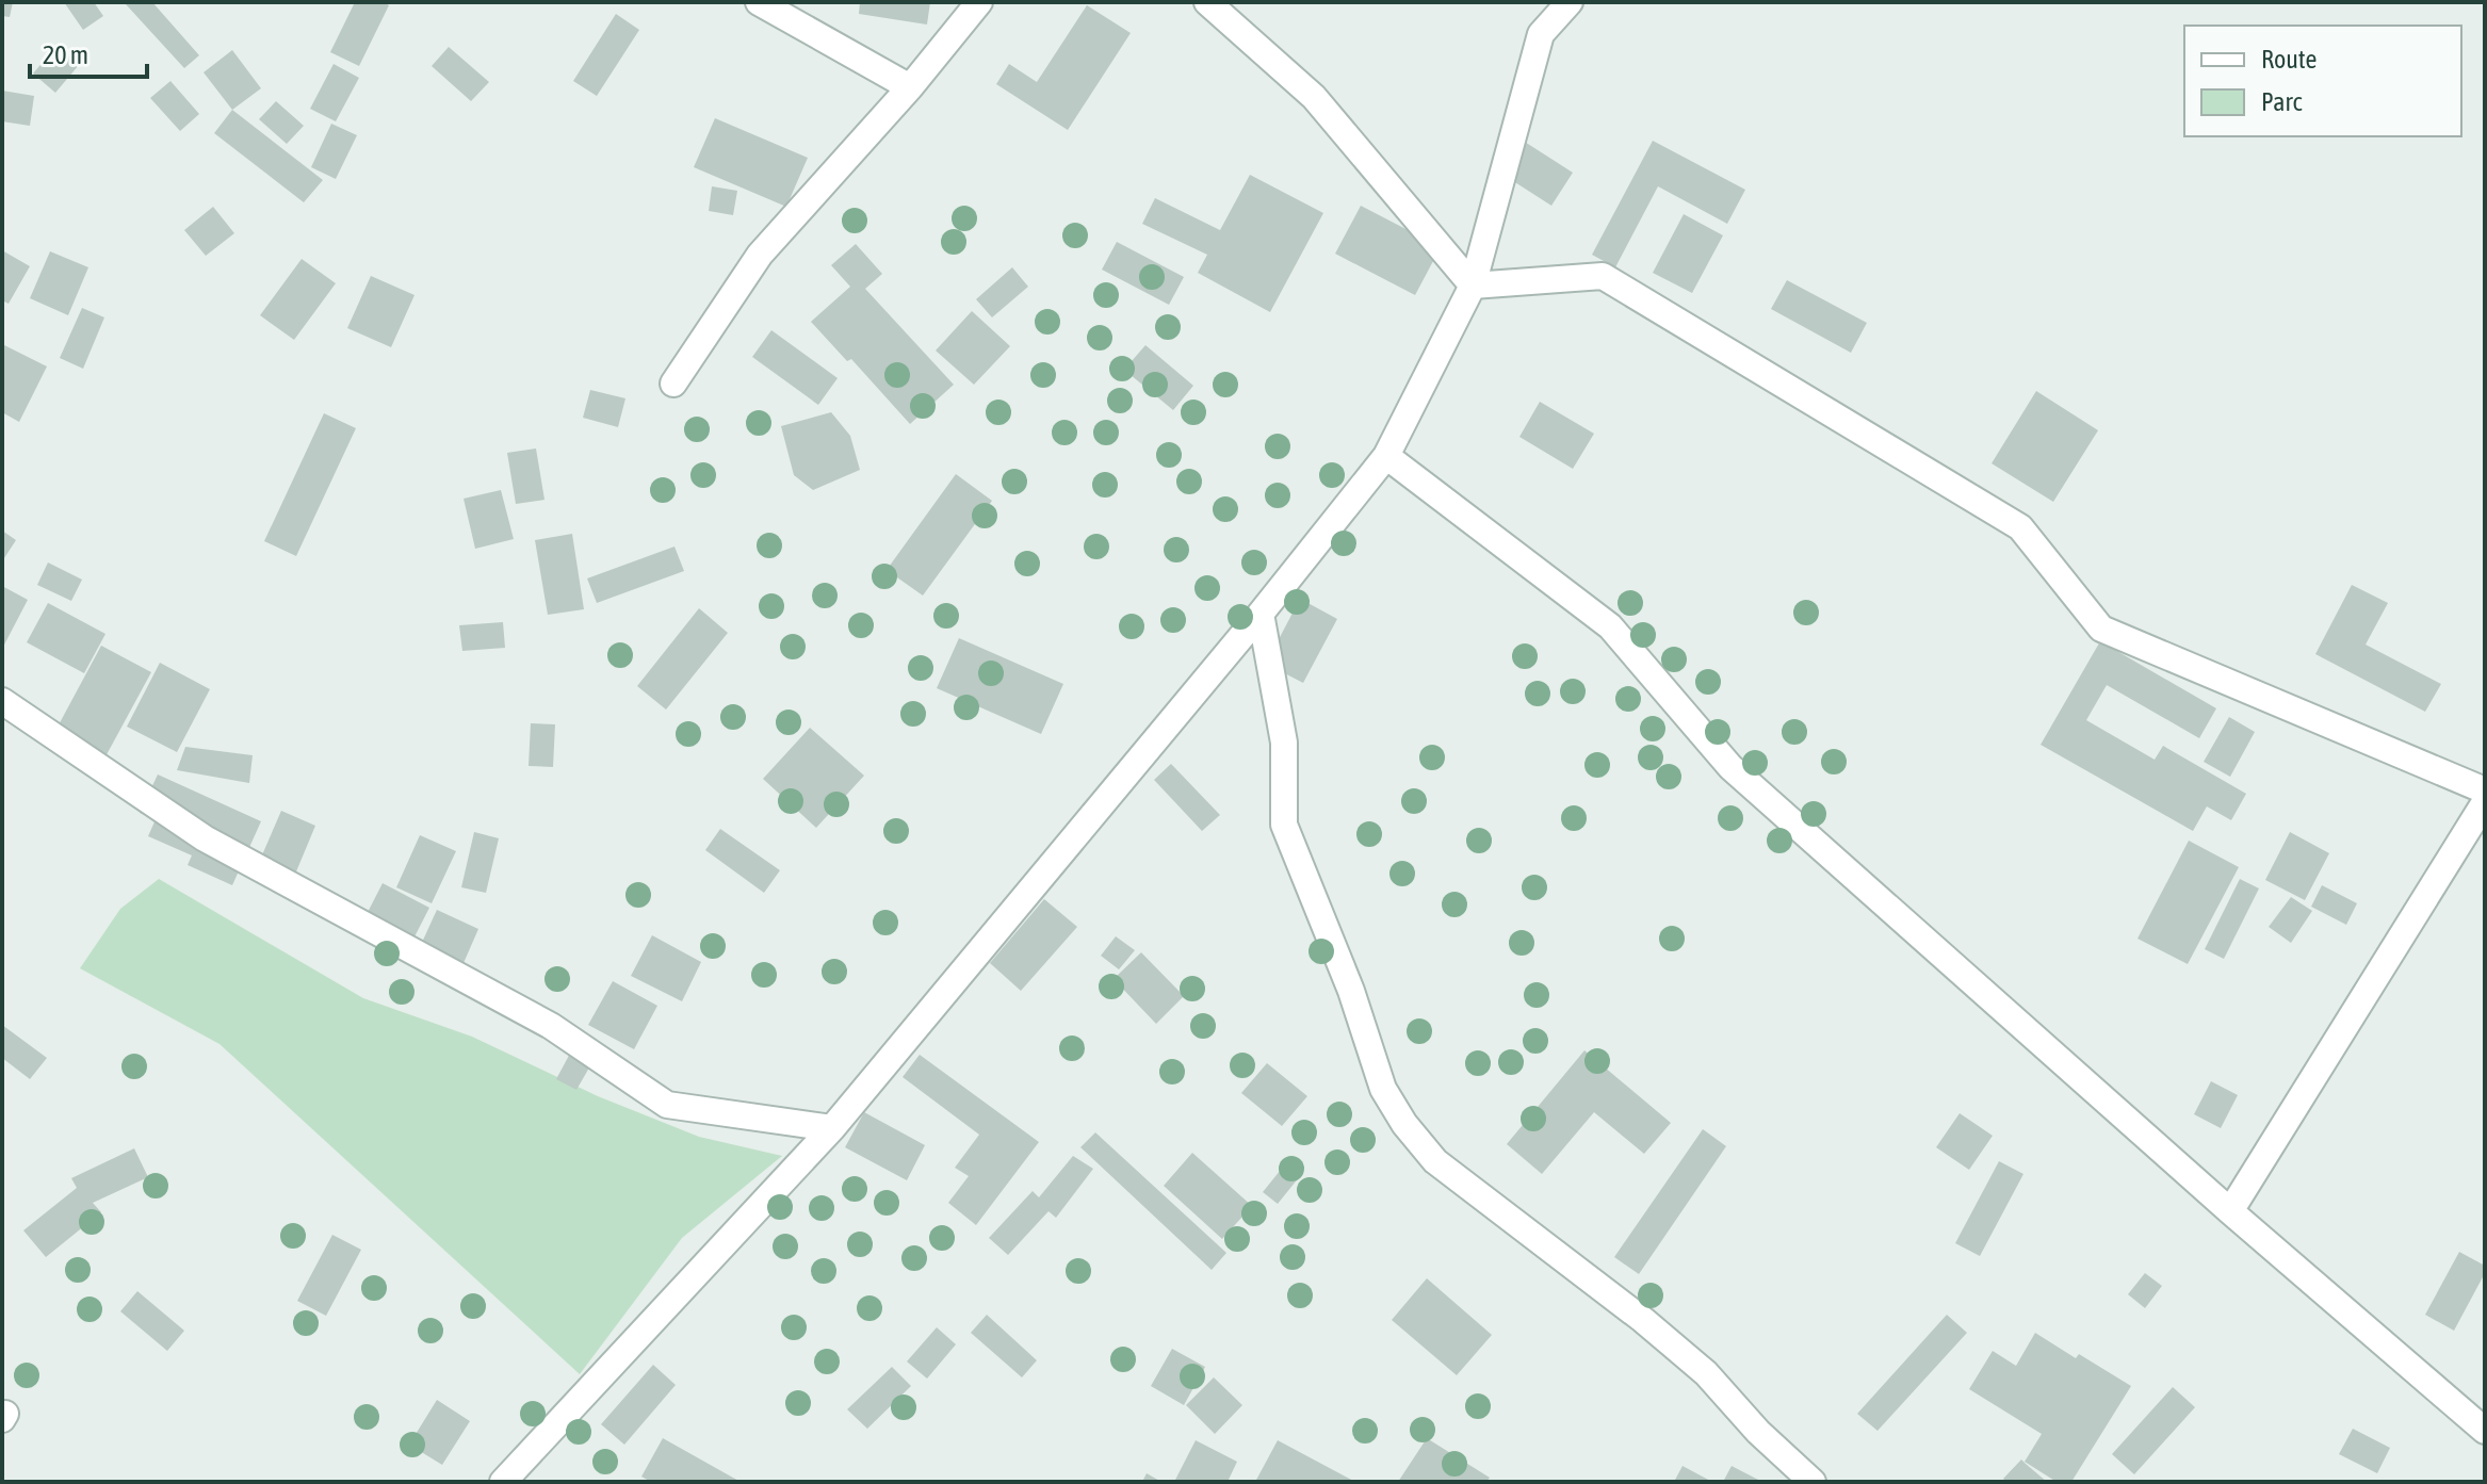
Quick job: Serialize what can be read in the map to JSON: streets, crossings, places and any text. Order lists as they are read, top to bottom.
{
  "legend": ["Route", "Parc"],
  "scale_bar": "20 m"
}
